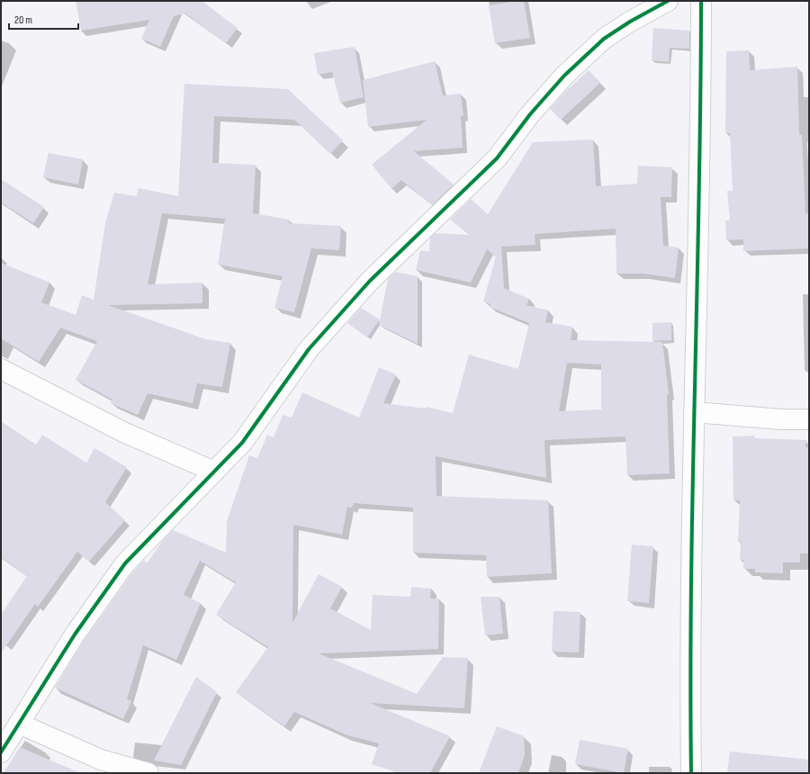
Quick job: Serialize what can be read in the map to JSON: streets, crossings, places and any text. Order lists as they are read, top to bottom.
{
  "scale_bar": "20 m"
}
